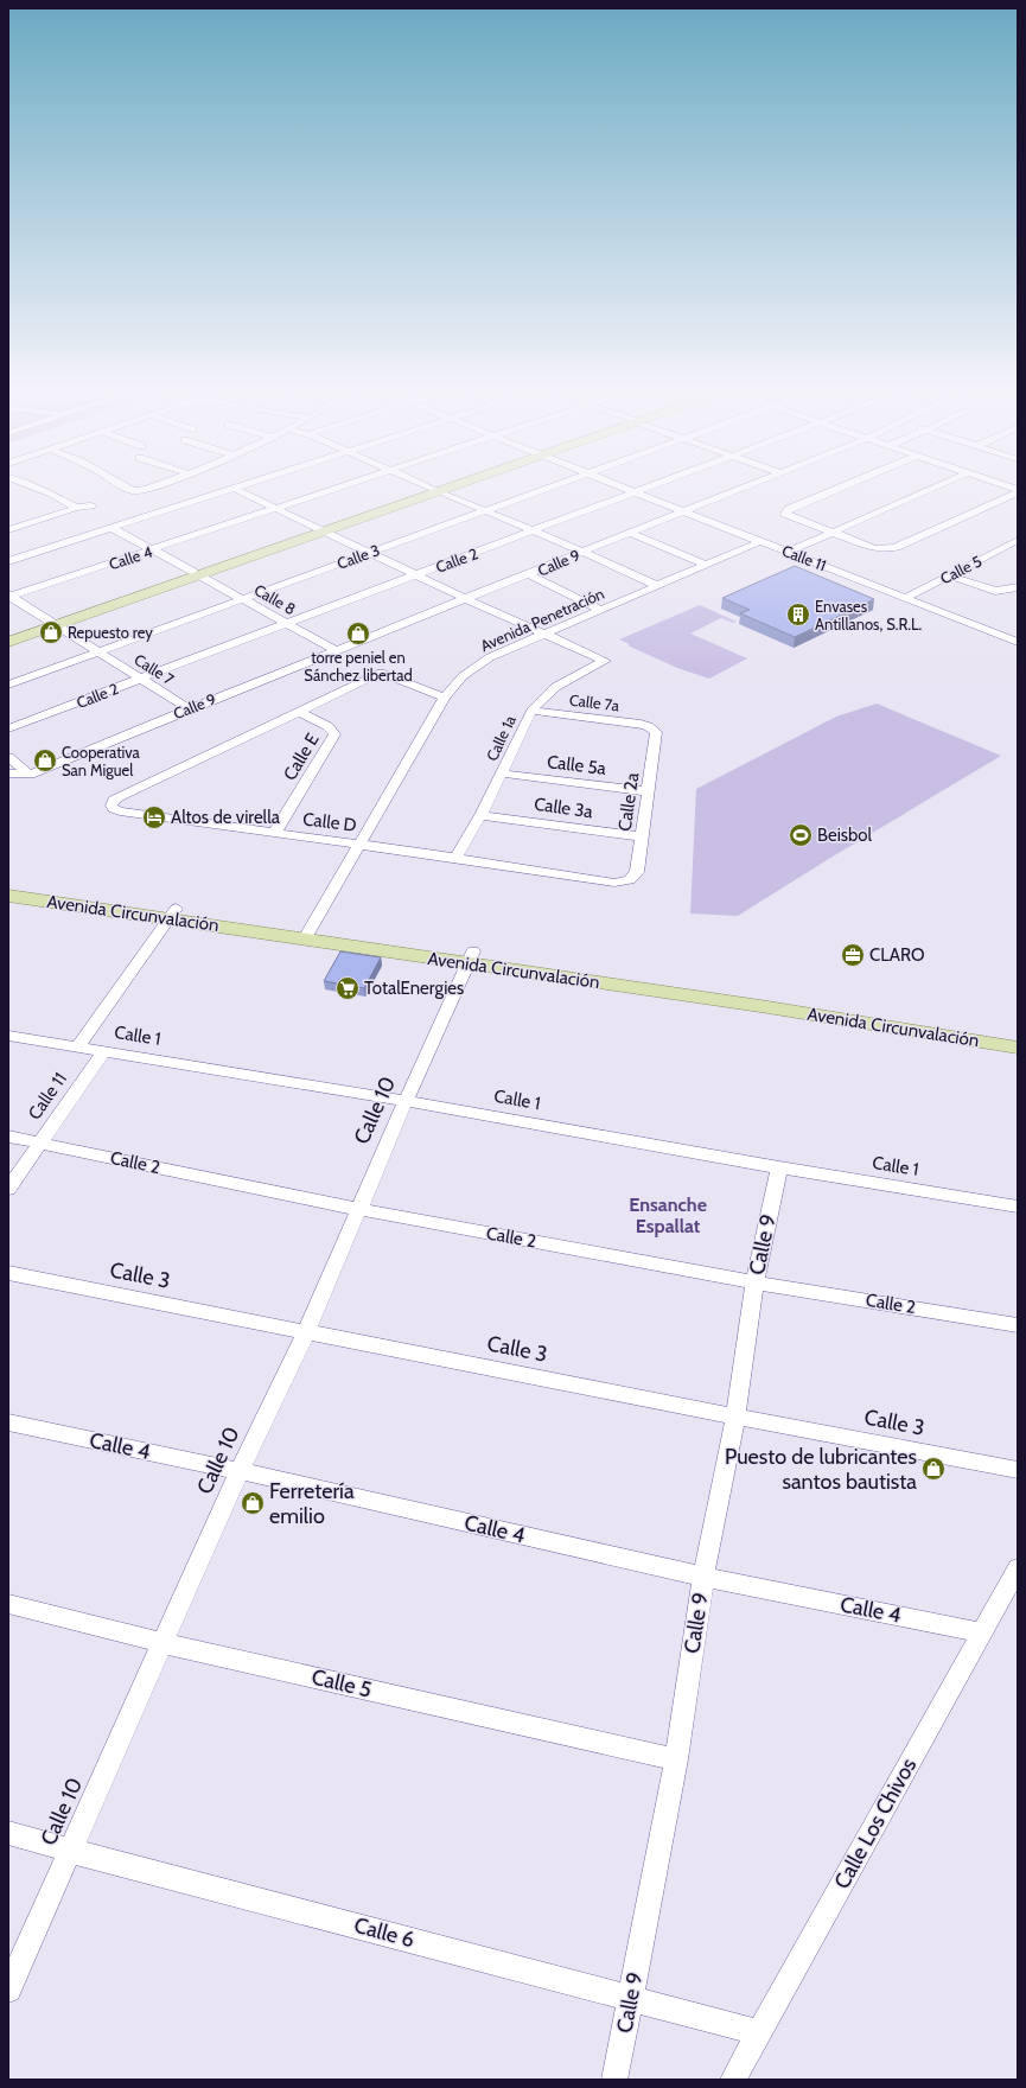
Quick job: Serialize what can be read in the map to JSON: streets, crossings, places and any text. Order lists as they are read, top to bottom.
{
  "streets": {
    "main road": ["Avenida Circunvalación"],
    "street": [
      "Calle 3",
      "Calle 4",
      "Calle 11",
      "Calle 2",
      "Calle 9",
      "Calle 5",
      "Calle 8",
      "Avenida Penetración",
      "Calle 7",
      "Calle 7a",
      "Calle 1a",
      "Calle E",
      "Calle 5a",
      "Calle 2a",
      "Calle 3a",
      "Calle D",
      "Calle 1",
      "Calle 10",
      "Calle Los Chivos",
      "Calle 6"
    ]
  },
  "crossings": [
    ["Calle 3", "Calle 9"],
    ["Calle 3", "Calle 8"],
    ["Calle 3", "Calle 7"],
    ["Calle 3", "Calle 10"],
    ["Calle 4", "Calle 9"],
    ["Calle 4", "Calle 8"],
    ["Calle 4", "Calle 7"],
    ["Calle 4", "Calle 10"],
    ["Calle 4", "Calle Los Chivos"],
    ["Calle 11", "Calle 2"],
    ["Calle 11", "Calle 9"],
    ["Calle 11", "Calle 5"],
    ["Calle 11", "Avenida Penetración"],
    ["Calle 11", "Calle 1"],
    ["Calle 2", "Calle 9"],
    ["Calle 2", "Calle 8"],
    ["Calle 2", "Calle 7"],
    ["Calle 2", "Calle 10"],
    ["Calle 9", "Calle 5"],
    ["Calle 9", "Calle 8"],
    ["Calle 9", "Calle 7"],
    ["Calle 9", "Calle 1"],
    ["Calle 9", "Calle 6"],
    ["Calle 5", "Calle 10"],
    ["Avenida Penetración", "Calle 1a"],
    ["Avenida Penetración", "Calle D"],
    ["Avenida Penetración", "Avenida Circunvalación"],
    ["Calle 7a", "Calle 1a"],
    ["Calle 7a", "Calle 2a"],
    ["Calle 1a", "Calle 5a"],
    ["Calle 1a", "Calle 3a"],
    ["Calle 1a", "Calle D"],
    ["Calle E", "Calle D"],
    ["Calle 5a", "Calle 2a"],
    ["Calle 2a", "Calle 3a"],
    ["Calle 2a", "Calle D"],
    ["Avenida Circunvalación", "Calle 10"],
    ["Calle 1", "Calle 10"],
    ["Calle 10", "Calle 6"],
    ["Calle Los Chivos", "Calle 6"]
  ],
  "districts": ["Ensanche Espallat"],
  "places": {
    "building": ["Envases Antillanos, S.R.L."],
    "shop": [
      "Repuesto rey",
      "torre peniel en Sánchez libertad",
      "Cooperativa San Miguel",
      "Puesto de lubricantes santos bautista",
      "Ferretería emilio"
    ],
    "hotel": ["Altos de virella"],
    "sports": ["Beisbol"],
    "office": ["CLARO"],
    "supermarket": ["TotalEnergies"]
  }
}
